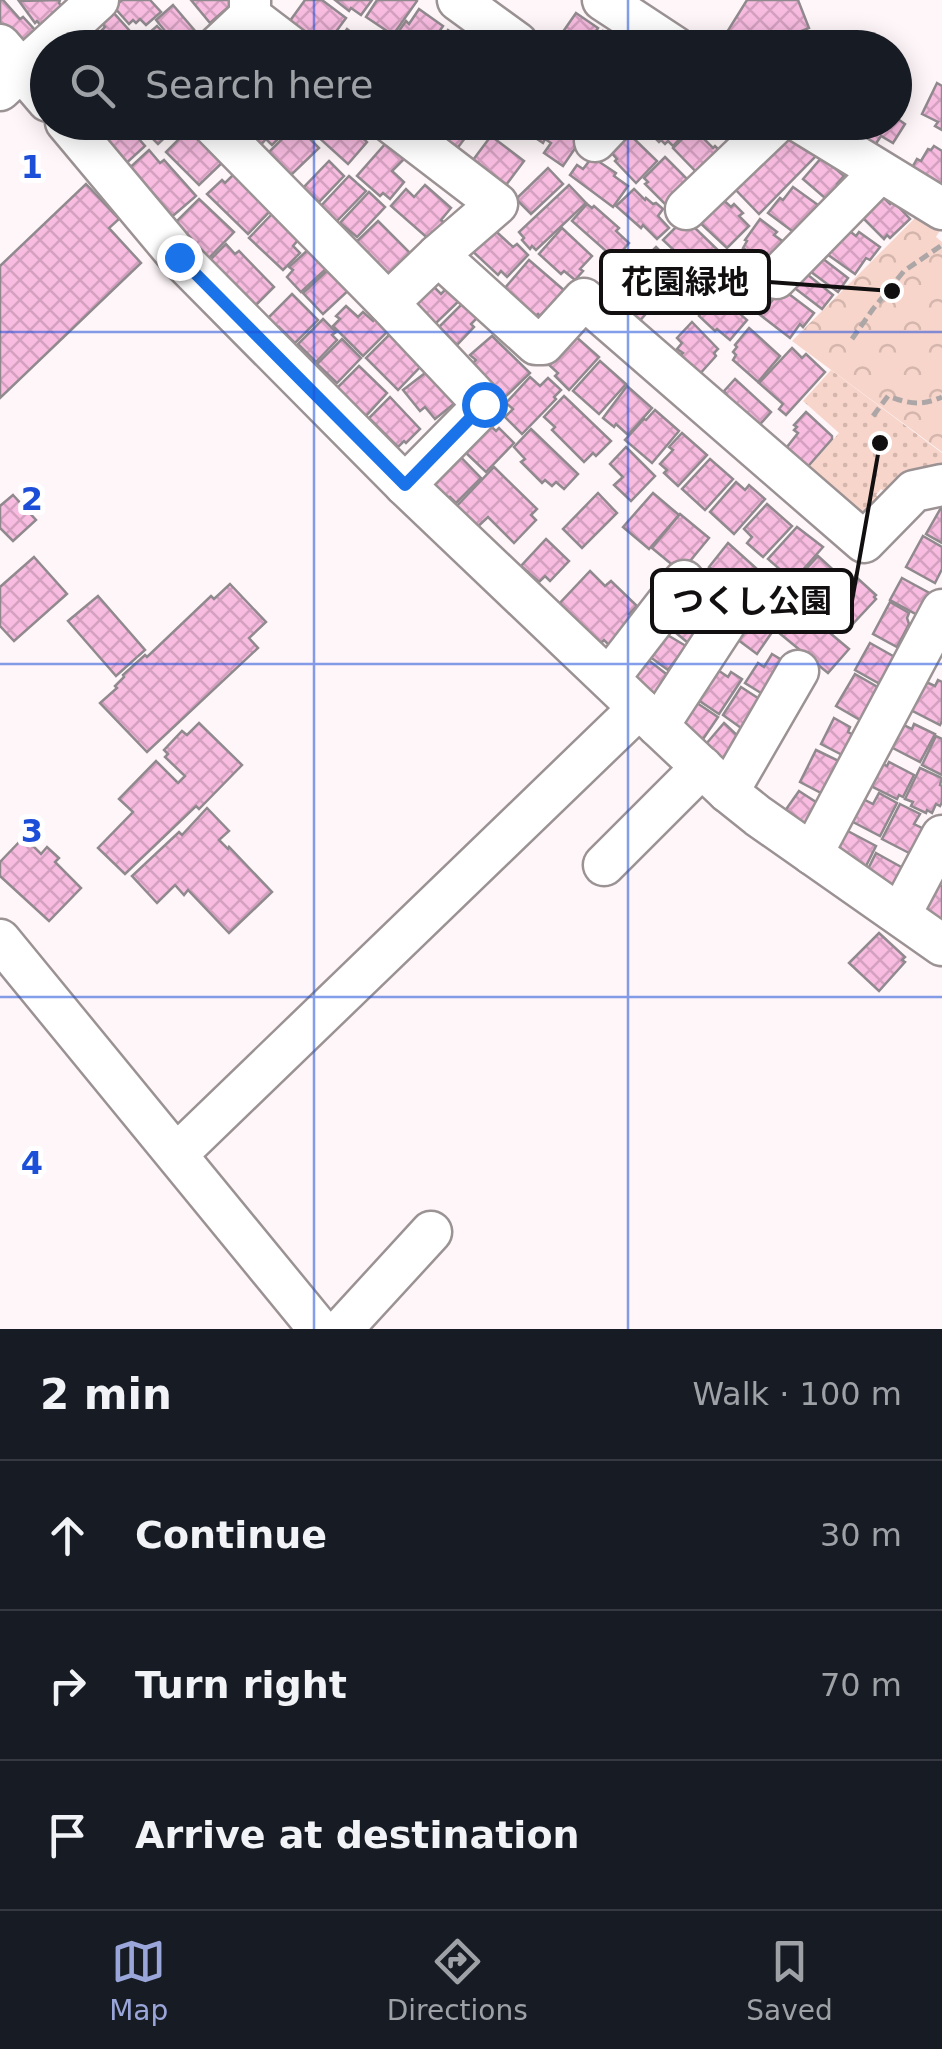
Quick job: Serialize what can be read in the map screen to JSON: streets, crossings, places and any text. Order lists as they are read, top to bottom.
{
  "places": ["花園緑地", "つくし公園"],
  "page": {
    "search": "Search here",
    "heading": ["2 min", "Walk · 100 m"],
    "list": [
      ["Continue", "30 m"],
      ["Turn right", "70 m"],
      "Arrive at destination"
    ],
    "nav": ["Map", "Directions", "Saved"]
  },
  "grid": {
    "rows": [
      "1",
      "2",
      "3",
      "4"
    ]
  }
}
